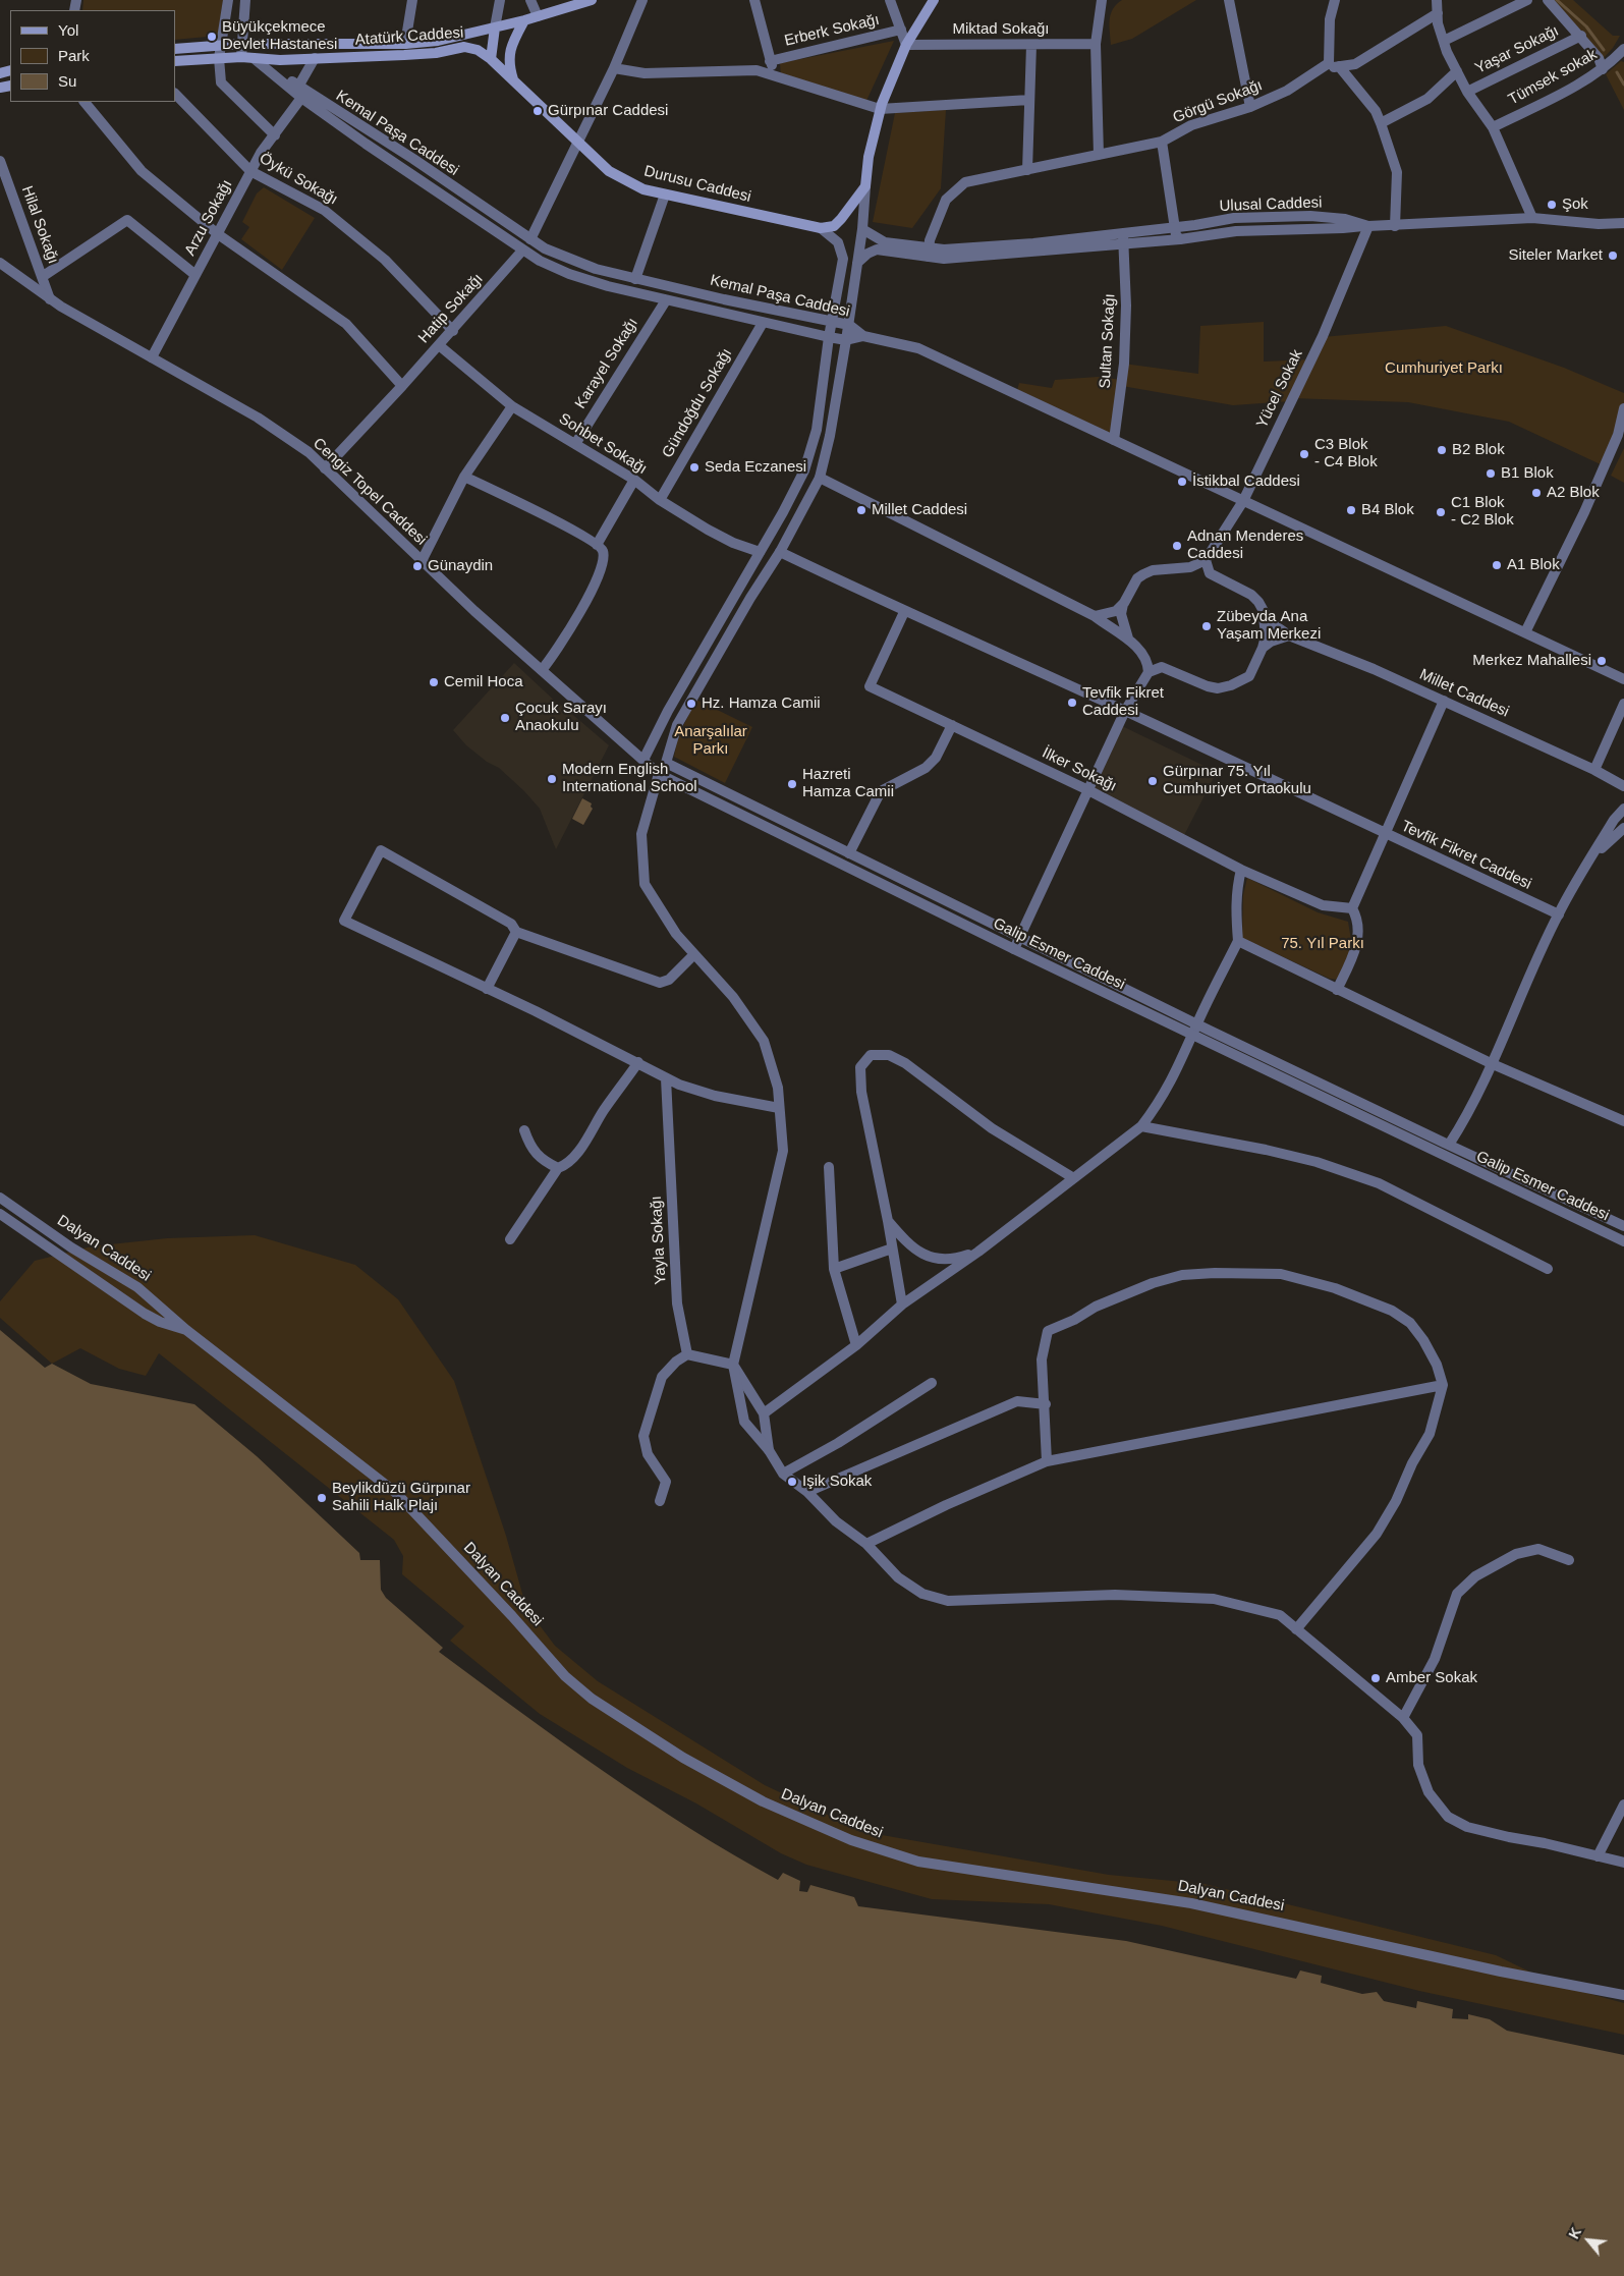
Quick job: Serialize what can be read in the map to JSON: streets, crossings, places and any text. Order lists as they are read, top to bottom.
{
  "streets": {
    "main road": ["Atatürk Caddesi", "Durusu Caddesi"],
    "street": [
      "Miktad Sokağı",
      "Erberk Sokağı",
      "Yaşar Sokağı",
      "Tümsek sokak",
      "Görgü Sokağı",
      "Kemal Paşa Caddesi",
      "Öykü Sokağı",
      "Ulusal Caddesi",
      "Arzu Sokağı",
      "Hilal Sokağı",
      "Hatip Sokağı",
      "Sultan Sokağı",
      "Karayel Sokağı",
      "Yücel Sokak",
      "Gündoğdu Sokağı",
      "Sohbet Sokağı",
      "Cengiz Topel Caddesi",
      "Millet Caddesi",
      "İlker Sokağı",
      "Tevfik Fikret Caddesi",
      "Galip Esmer Caddesi",
      "Yayla Sokağı",
      "Dalyan Caddesi"
    ]
  },
  "crossings": [
    ["Atatürk Caddesi", "Kemal Paşa Caddesi"],
    ["Atatürk Caddesi", "Durusu Caddesi"],
    ["Kemal Paşa Caddesi", "Arzu Sokağı"],
    ["Kemal Paşa Caddesi", "Hatip Sokağı"],
    ["Kemal Paşa Caddesi", "Karayel Sokağı"],
    ["Kemal Paşa Caddesi", "Gündoğdu Sokağı"],
    ["Öykü Sokağı", "Arzu Sokağı"],
    ["Öykü Sokağı", "Hatip Sokağı"],
    ["Durusu Caddesi", "Hatip Sokağı"],
    ["Ulusal Caddesi", "Sultan Sokağı"],
    ["Ulusal Caddesi", "Yücel Sokak"],
    ["Arzu Sokağı", "Cengiz Topel Caddesi"],
    ["Hilal Sokağı", "Cengiz Topel Caddesi"],
    ["Hatip Sokağı", "Sohbet Sokağı"],
    ["Hatip Sokağı", "Cengiz Topel Caddesi"],
    ["Karayel Sokağı", "Sohbet Sokağı"],
    ["Gündoğdu Sokağı", "Sohbet Sokağı"],
    ["Cengiz Topel Caddesi", "Galip Esmer Caddesi"],
    ["İlker Sokağı", "Tevfik Fikret Caddesi"]
  ],
  "parks": ["Cumhuriyet Parkı", "Anarşalılar Parkı", "75. Yıl Parkı"],
  "places": [
    "Büyükçekmece Devlet Hastanesi",
    "Gürpınar Caddesi",
    "Şok",
    "Siteler Market",
    "B2 Blok",
    "C3 Blok - C4 Blok",
    "Seda Eczanesi",
    "B1 Blok",
    "İstikbal Caddesi",
    "A2 Blok",
    "Millet Caddesi",
    "B4 Blok",
    "C1 Blok - C2 Blok",
    "Adnan Menderes Caddesi",
    "A1 Blok",
    "Günaydin",
    "Zübeyda Ana Yaşam Merkezi",
    "Merkez Mahallesi",
    "Cemil Hoca",
    "Tevfik Fikret Caddesi",
    "Hz. Hamza Camii",
    "Çocuk Sarayı Anaokulu",
    "Modern English International School",
    "Gürpınar 75. Yıl Cumhuriyet Ortaokulu",
    "Hazreti Hamza Camii",
    "Işik Sokak",
    "Beylikdüzü Gürpınar Sahili Halk Plajı",
    "Amber Sokak"
  ],
  "legend": ["Yol", "Park", "Su"],
  "north": "top left"
}
